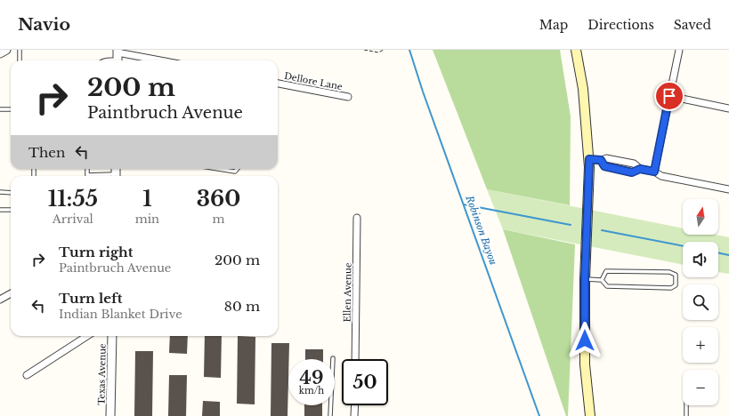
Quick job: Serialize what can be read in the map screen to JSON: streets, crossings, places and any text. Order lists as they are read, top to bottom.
{
  "streets": {
    "street": ["Dellore Lane", "Ellen Avenue", "Texas Avenue"]
  },
  "water": ["Robinson Bayou"],
  "north": "top",
  "page": {
    "header": "Navio",
    "nav": ["Map", "Directions", "Saved"],
    "turn": ["200 m", "Paintbruch Avenue"],
    "then": "Then",
    "eta": [
      "11:55",
      "Arrival",
      "1",
      "min",
      "360",
      "m"
    ],
    "map_buttons": ["+", "−"],
    "list": [
      {
        "name": "Turn right",
        "note": "Paintbruch Avenue",
        "value": "200 m"
      },
      {
        "name": "Turn left",
        "note": "Indian Blanket Drive",
        "value": "80 m"
      }
    ],
    "speed": "49 km/h",
    "limit": "50"
  }
}
